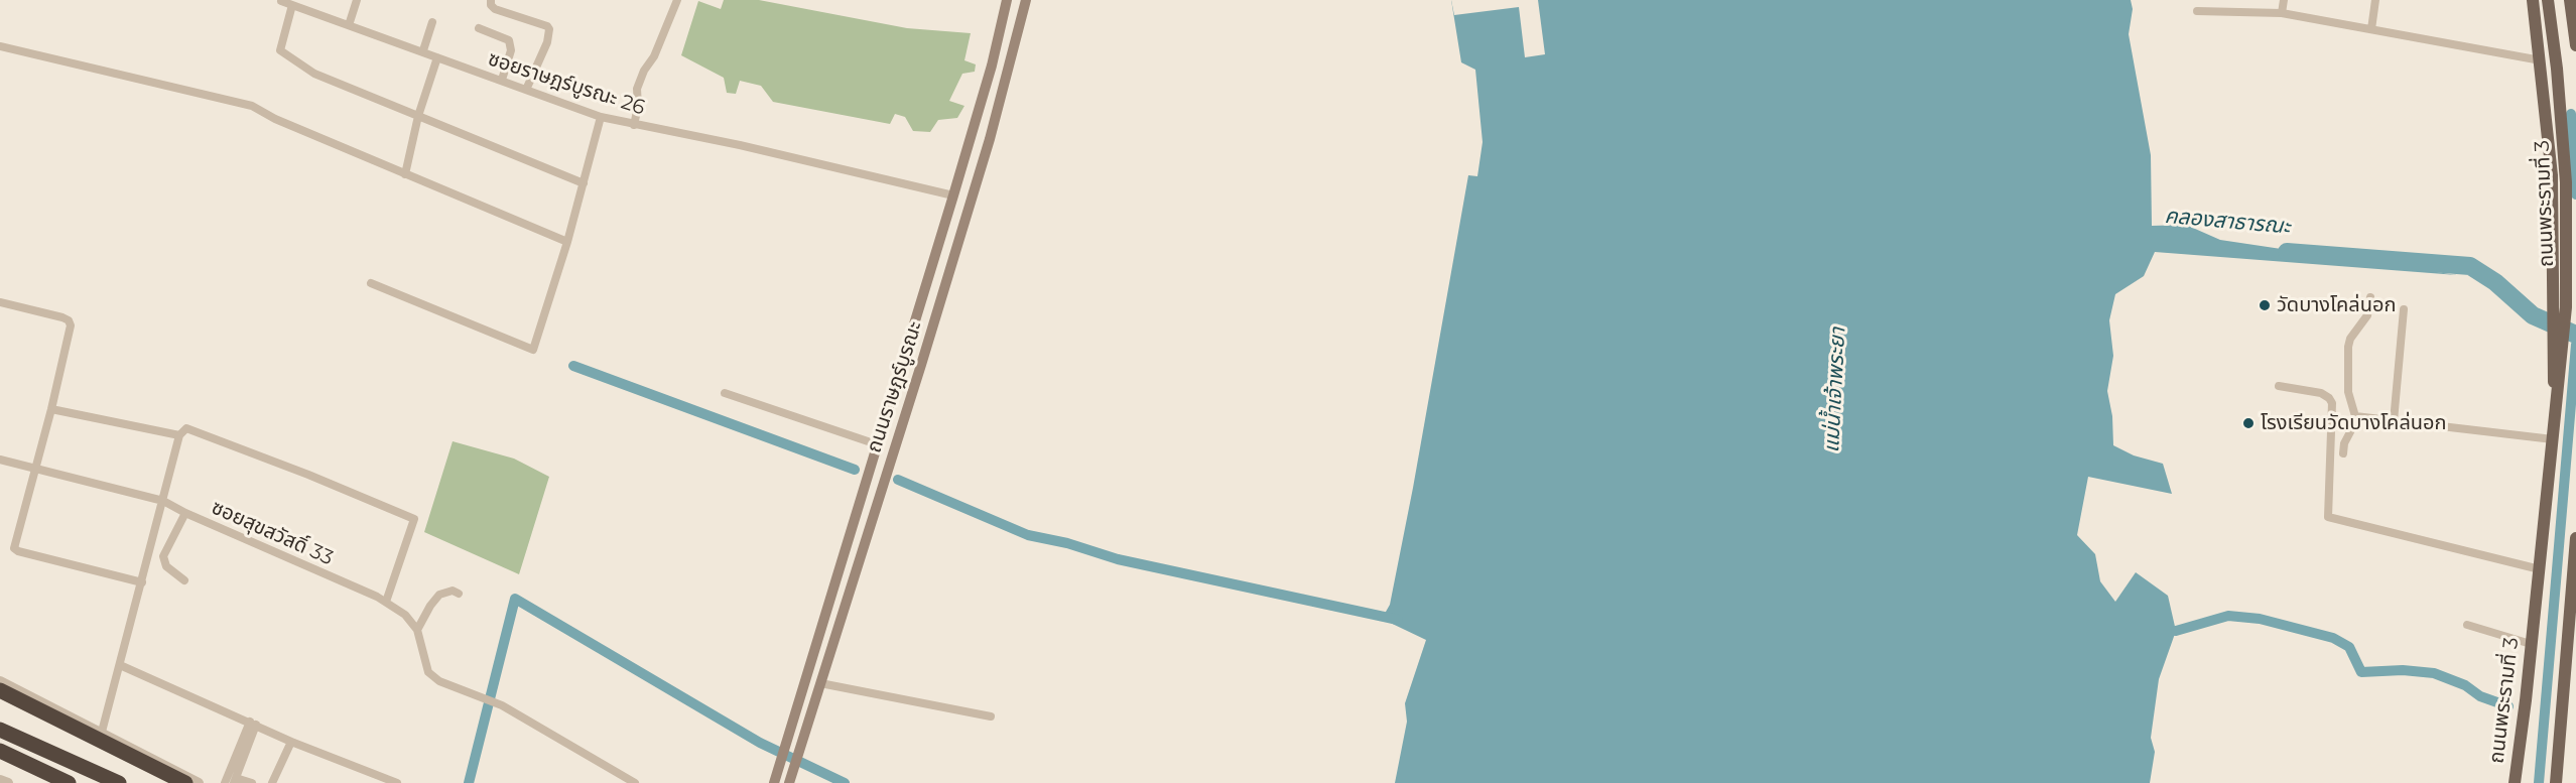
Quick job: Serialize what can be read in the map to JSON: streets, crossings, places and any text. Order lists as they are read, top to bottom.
{
  "streets": {
    "main road": ["ถนนพระรามที่ 3", "ถนนราษฎร์บูรณะ"],
    "street": ["ซอยราษฎร์บูรณะ 26", "ซอยสุขสวัสดิ์ 33"]
  },
  "crossings": [
    ["ซอยราษฎร์บูรณะ 26", "ถนนราษฎร์บูรณะ"]
  ],
  "water": ["คลองสาธารณะ", "แม่น้ำเจ้าพระยา"],
  "places": ["วัดบางโคล่นอก", "โรงเรียนวัดบางโคล่นอก"]
}
